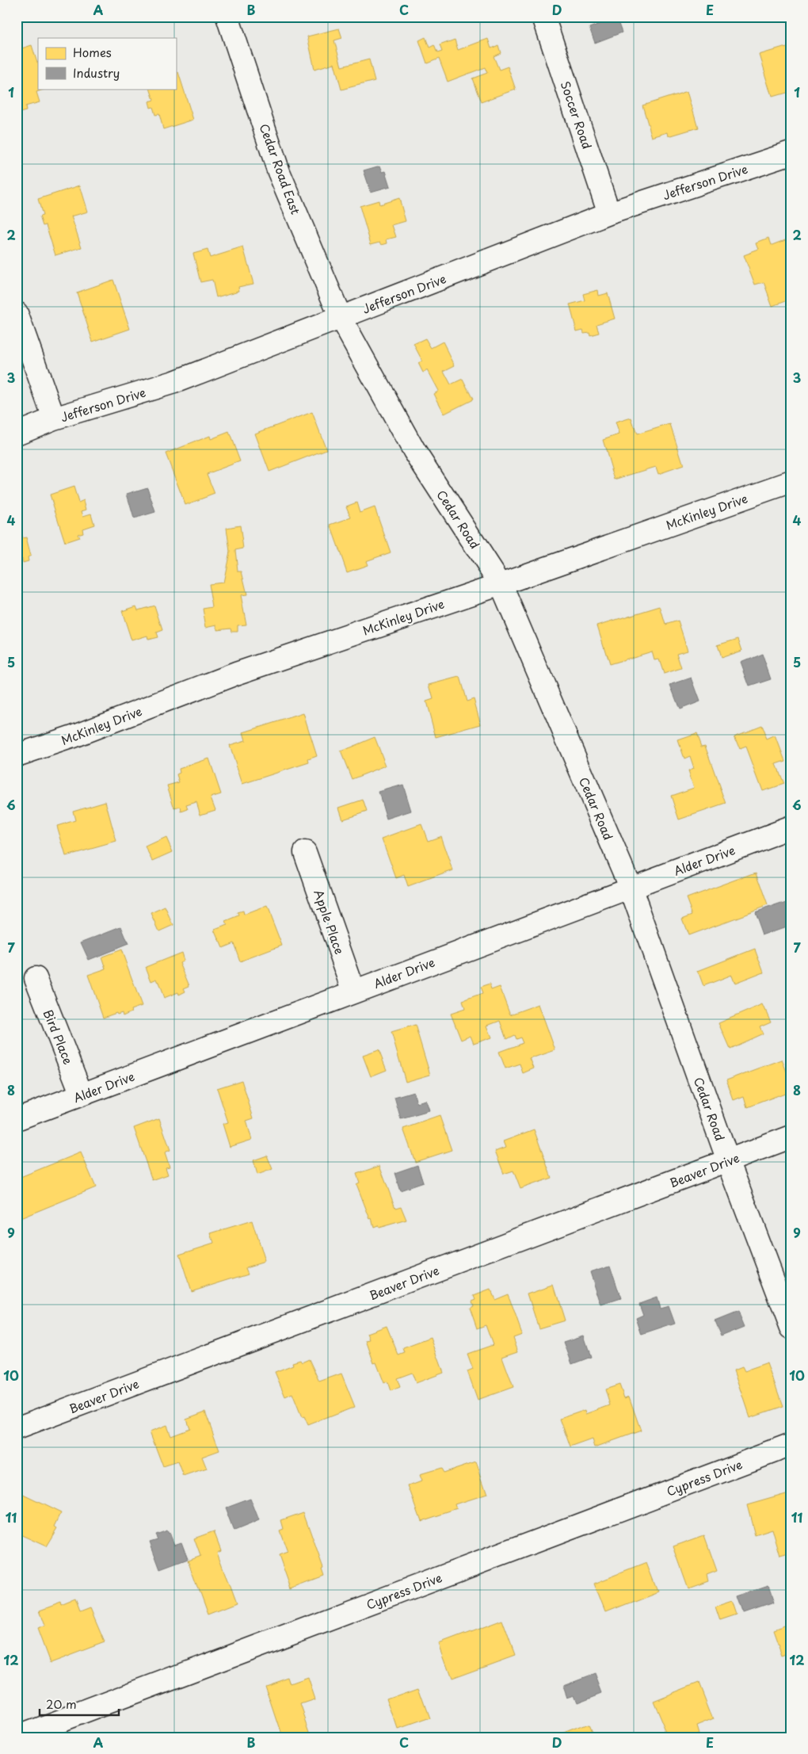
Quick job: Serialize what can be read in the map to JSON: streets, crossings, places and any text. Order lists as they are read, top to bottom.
{
  "streets": {
    "street": [
      "Soccer Road",
      "Cedar Road East",
      "Jefferson Drive",
      "McKinley Drive",
      "Cedar Road",
      "Alder Drive",
      "Apple Place",
      "Bird Place",
      "Beaver Drive",
      "Cypress Drive"
    ]
  },
  "crossings": [
    ["Soccer Road", "Jefferson Drive"],
    ["Cedar Road East", "Jefferson Drive"],
    ["Cedar Road East", "Cedar Road"],
    ["Jefferson Drive", "Cedar Road"],
    ["McKinley Drive", "Cedar Road"],
    ["Cedar Road", "Alder Drive"],
    ["Cedar Road", "Beaver Drive"],
    ["Alder Drive", "Apple Place"],
    ["Alder Drive", "Bird Place"]
  ],
  "legend": ["Homes", "Industry"],
  "scale_bar": "20 m",
  "grid": {
    "columns": [
      "A",
      "B",
      "C",
      "D",
      "E"
    ],
    "rows": [
      "1",
      "2",
      "3",
      "4",
      "5",
      "6",
      "7",
      "8",
      "9",
      "10",
      "11",
      "12"
    ]
  }
}
